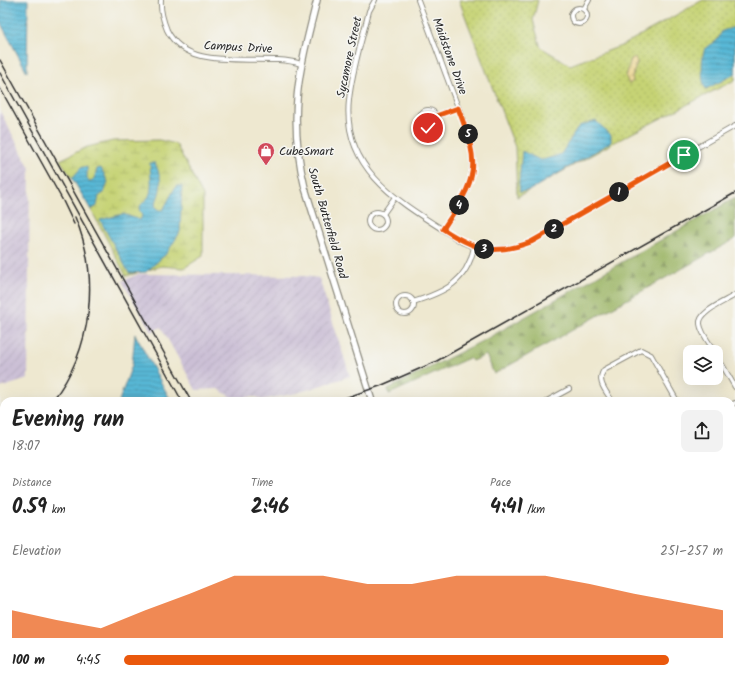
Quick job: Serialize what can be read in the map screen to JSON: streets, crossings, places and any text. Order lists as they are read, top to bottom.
{
  "streets": {
    "main road": ["South Butterfield Road"],
    "street": ["Campus Drive", "Maidstone Drive", "Sycamore Street"]
  },
  "crossings": [
    ["Campus Drive", "South Butterfield Road"],
    ["Maidstone Drive", "Sycamore Street"]
  ],
  "places": {
    "shop": ["CubeSmart"]
  },
  "page": {
    "pins": [
      "5",
      "1",
      "4",
      "2",
      "3"
    ],
    "heading": ["Evening run", "18:07"],
    "stats": [
      ["Distance", "0.59 km"],
      ["Time", "2:46"],
      ["Pace", "4:41 /km"]
    ],
    "chart": ["Elevation", "251–257 m"],
    "list": [
      {
        "name": "100 m",
        "note": "4:45"
      }
    ]
  }
}
